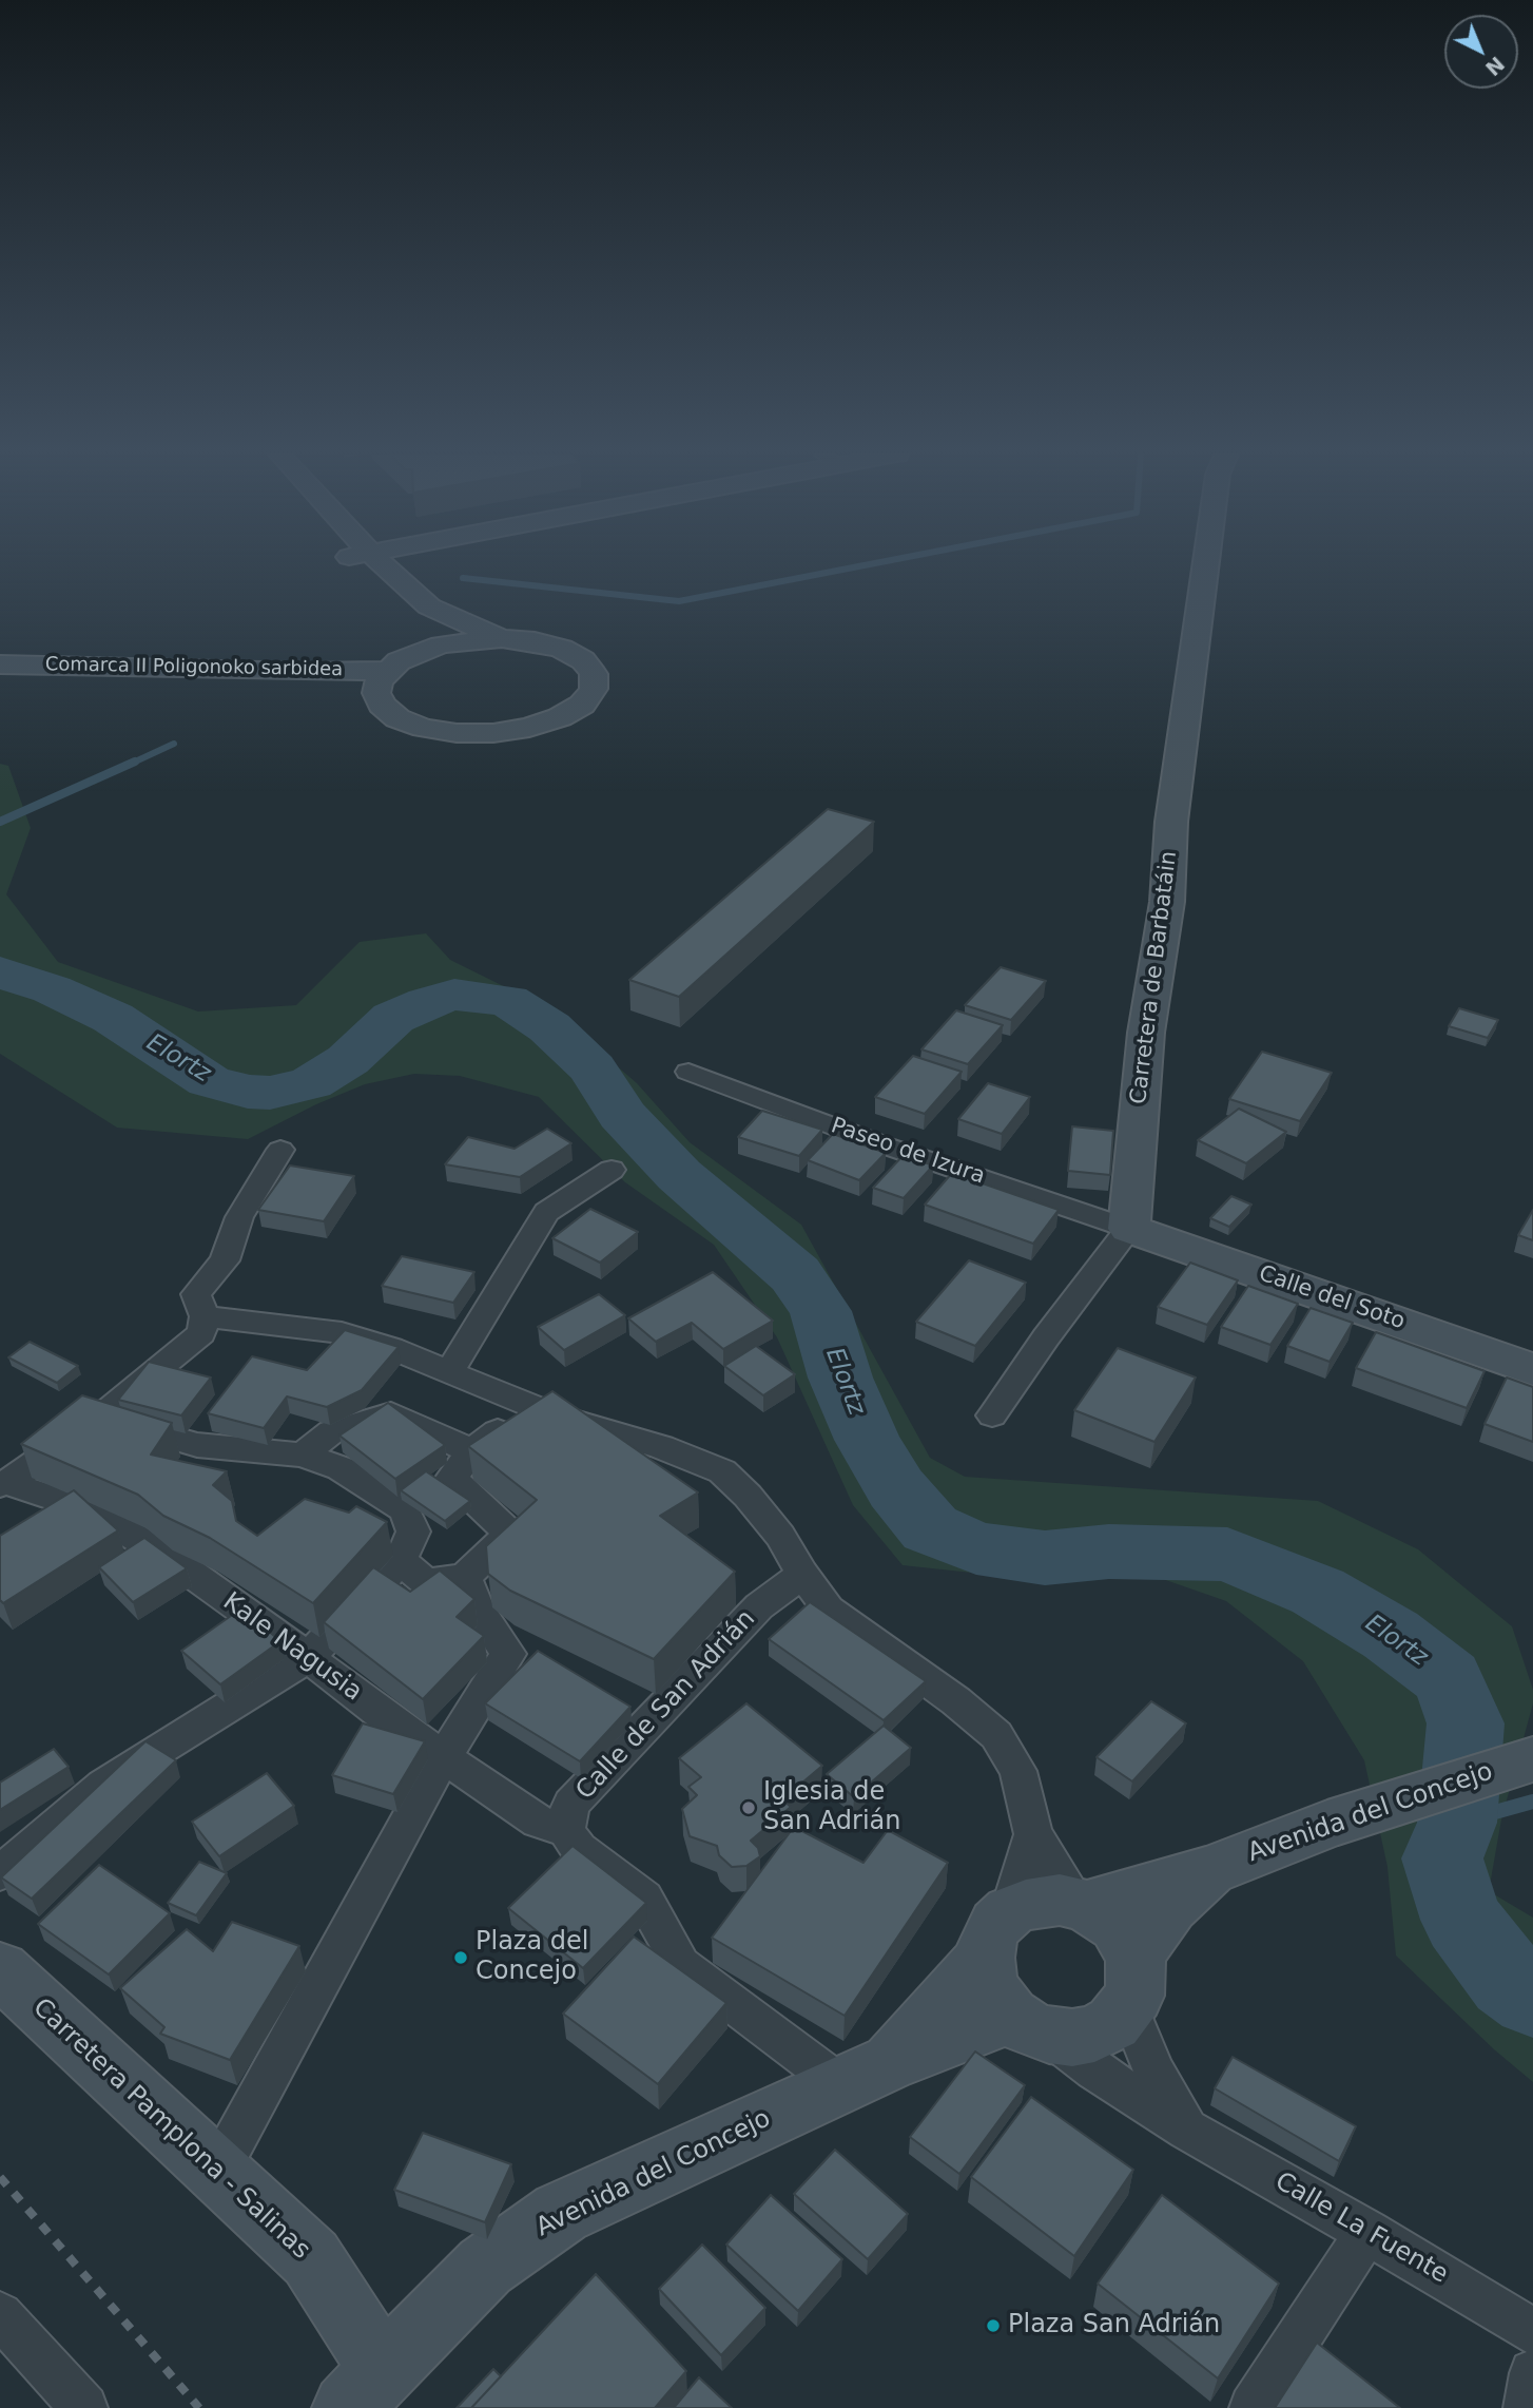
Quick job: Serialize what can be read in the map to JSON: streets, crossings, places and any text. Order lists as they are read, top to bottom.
{
  "streets": {
    "street": [
      "Comarca II Poligonoko sarbidea",
      "Carretera de Barbatáin",
      "Paseo de Izura",
      "Calle del Soto",
      "Kale Nagusia",
      "Calle de San Adrián",
      "Avenida del Concejo",
      "Carretera Pamplona - Salinas",
      "Calle La Fuente"
    ]
  },
  "crossings": [
    ["Carretera de Barbatáin", "Paseo de Izura"],
    ["Carretera de Barbatáin", "Calle del Soto"],
    ["Paseo de Izura", "Calle del Soto"],
    ["Kale Nagusia", "Calle de San Adrián"],
    ["Avenida del Concejo", "Carretera Pamplona - Salinas"],
    ["Avenida del Concejo", "Calle La Fuente"]
  ],
  "water": ["Elortz"],
  "places": ["Iglesia de San Adrián", "Plaza del Concejo", "Plaza San Adrián"],
  "north": "bottom right"
}
